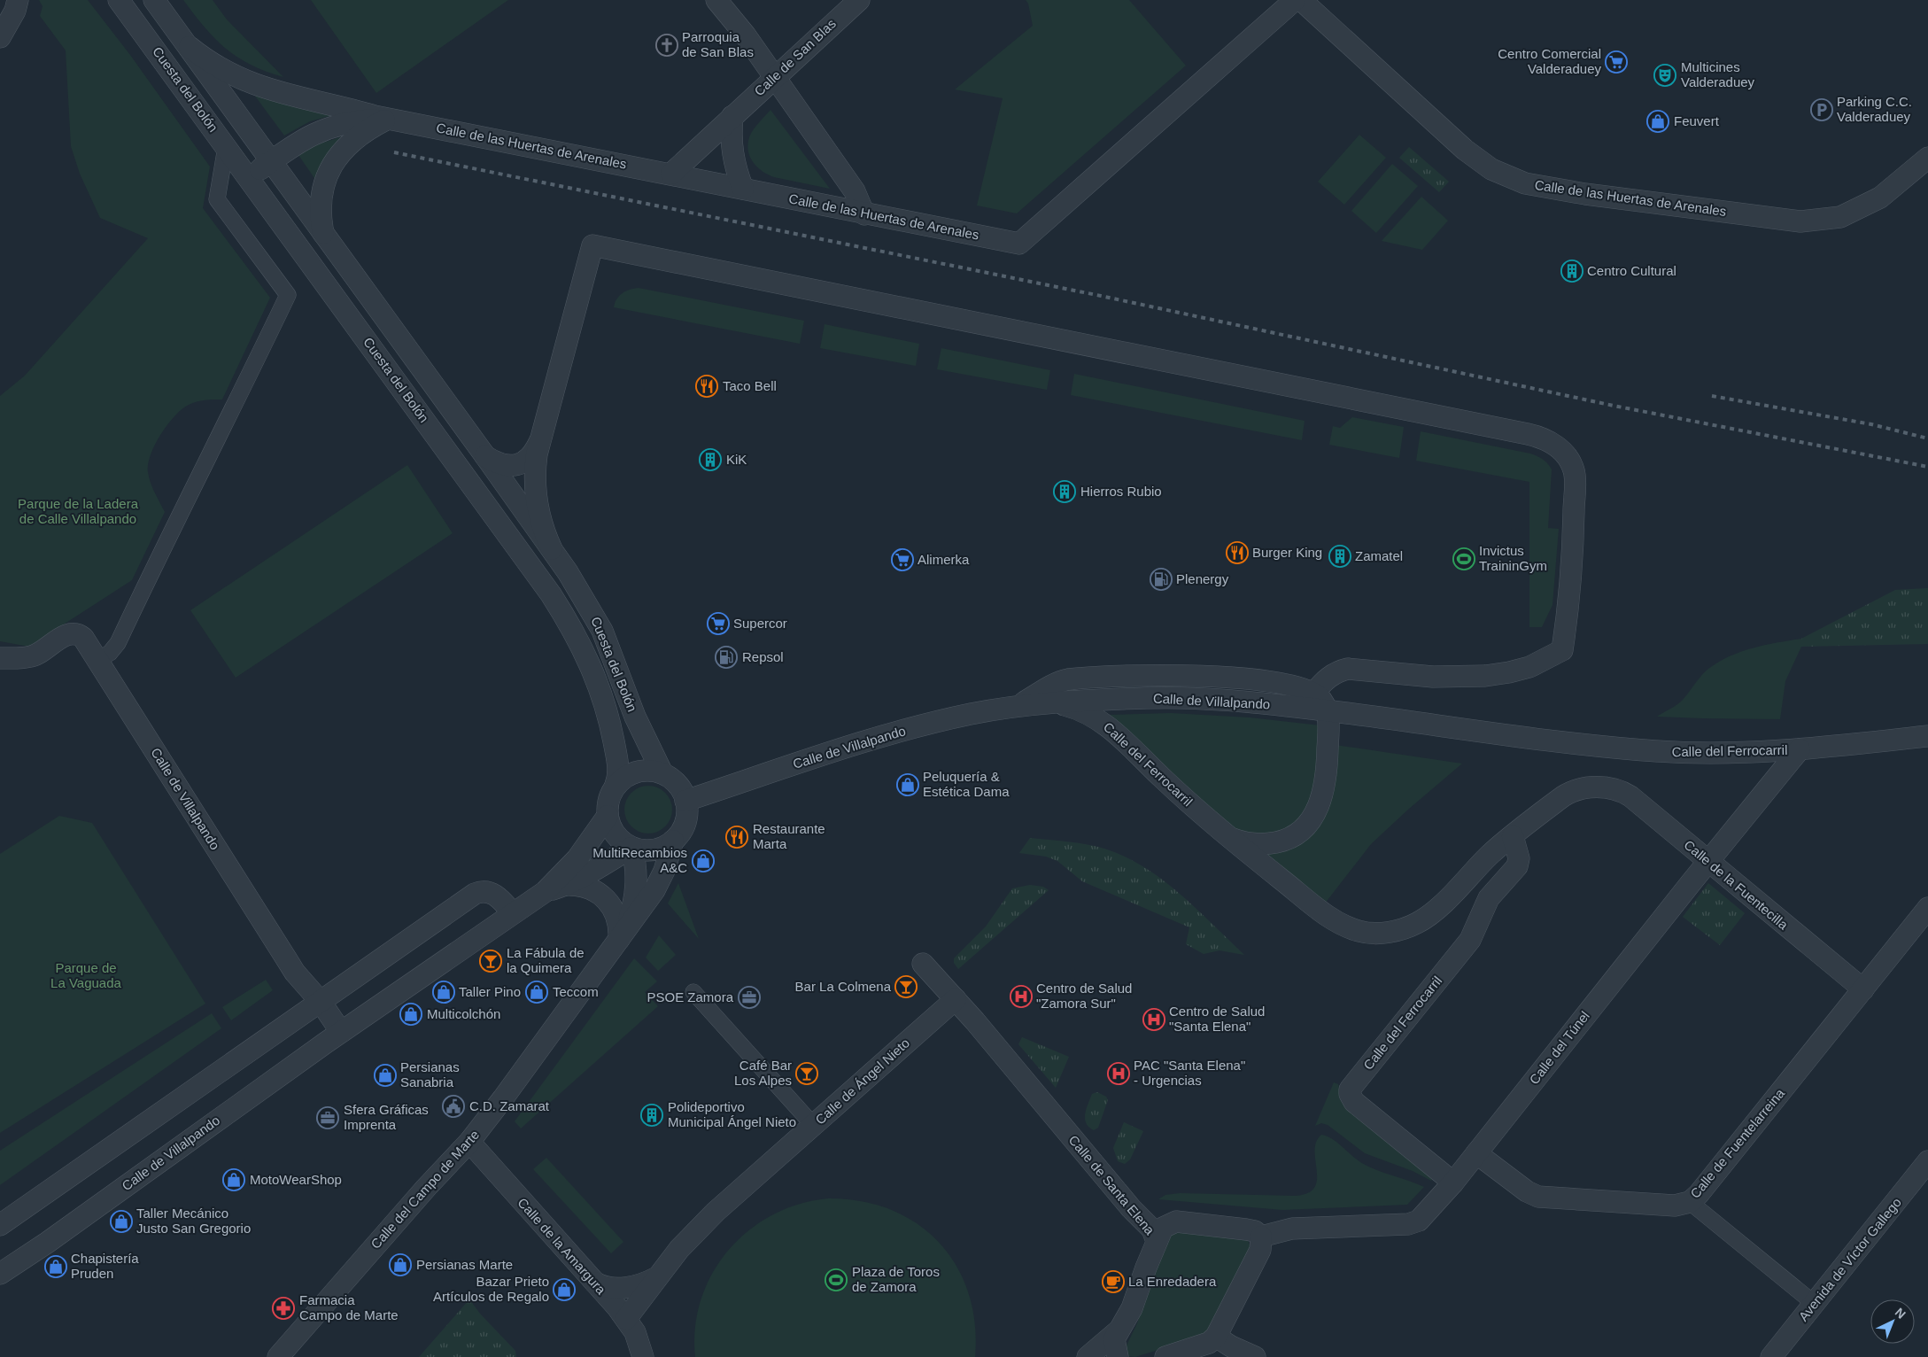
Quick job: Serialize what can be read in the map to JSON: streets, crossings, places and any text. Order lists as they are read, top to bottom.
{
  "streets": {
    "street": [
      "Calle de San Blas",
      "Cuesta del Bolón",
      "Calle de las Huertas de Arenales",
      "Calle de Villalpando",
      "Calle del Ferrocarril",
      "Calle de la Fuentecilla",
      "Calle del Túnel",
      "Calle de Ángel Nieto",
      "Calle de Fuentelarreina",
      "Calle de Santa Elena",
      "Calle del Campo de Marte",
      "Calle de la Amargura",
      "Avenida de Víctor Gallego"
    ]
  },
  "crossings": [
    ["Calle de San Blas", "Calle de las Huertas de Arenales"],
    ["Cuesta del Bolón", "Calle de las Huertas de Arenales"],
    ["Cuesta del Bolón", "Calle de Villalpando"],
    ["Cuesta del Bolón", "Calle del Campo de Marte"],
    ["Calle de Villalpando", "Calle del Ferrocarril"],
    ["Calle de Villalpando", "Calle del Campo de Marte"],
    ["Calle del Ferrocarril", "Calle de la Fuentecilla"],
    ["Calle del Ferrocarril", "Calle del Túnel"],
    ["Calle de la Fuentecilla", "Calle del Túnel"],
    ["Calle de la Fuentecilla", "Calle de Fuentelarreina"],
    ["Calle del Túnel", "Calle de Fuentelarreina"],
    ["Calle del Túnel", "Calle de Santa Elena"],
    ["Calle de Ángel Nieto", "Calle de Santa Elena"],
    ["Calle de Ángel Nieto", "Calle de la Amargura"],
    ["Calle del Campo de Marte", "Calle de la Amargura"]
  ],
  "parks": ["Parque de la Ladera de Calle Villalpando", "Parque de La Vaguada"],
  "places": {
    "church": ["Parroquia de San Blas"],
    "supermarket": ["Centro Comercial Valderaduey", "Alimerka", "Supercor"],
    "theatre": ["Multicines Valderaduey"],
    "parking": ["Parking C.C. Valderaduey"],
    "shop": [
      "Feuvert",
      "Peluquería & Estética Dama",
      "MultiRecambios A&C",
      "Taller Pino",
      "Teccom",
      "Multicolchón",
      "Persianas Sanabria",
      "MotoWearShop",
      "Taller Mecánico Justo San Gregorio",
      "Persianas Marte",
      "Chapistería Pruden",
      "Bazar Prieto Artículos de Regalo"
    ],
    "building": [
      "Centro Cultural",
      "KiK",
      "Hierros Rubio",
      "Zamatel",
      "Polideportivo Municipal Ángel Nieto"
    ],
    "restaurant": ["Taco Bell", "Burger King", "Restaurante Marta"],
    "sports": ["Invictus TraininGym", "Plaza de Toros de Zamora"],
    "fuel station": ["Plenergy", "Repsol"],
    "bar": ["La Fábula de la Quimera", "Bar La Colmena", "Café Bar Los Alpes"],
    "hospital": ["Centro de Salud \"Zamora Sur\"", "Centro de Salud \"Santa Elena\"", "PAC \"Santa Elena\" - Urgencias"],
    "office": ["PSOE Zamora", "Sfera Gráficas Imprenta"],
    "public building": ["C.D. Zamarat"],
    "cafe": ["La Enredadera"],
    "pharmacy": ["Farmacia Campo de Marte"]
  },
  "north": "top right"
}
